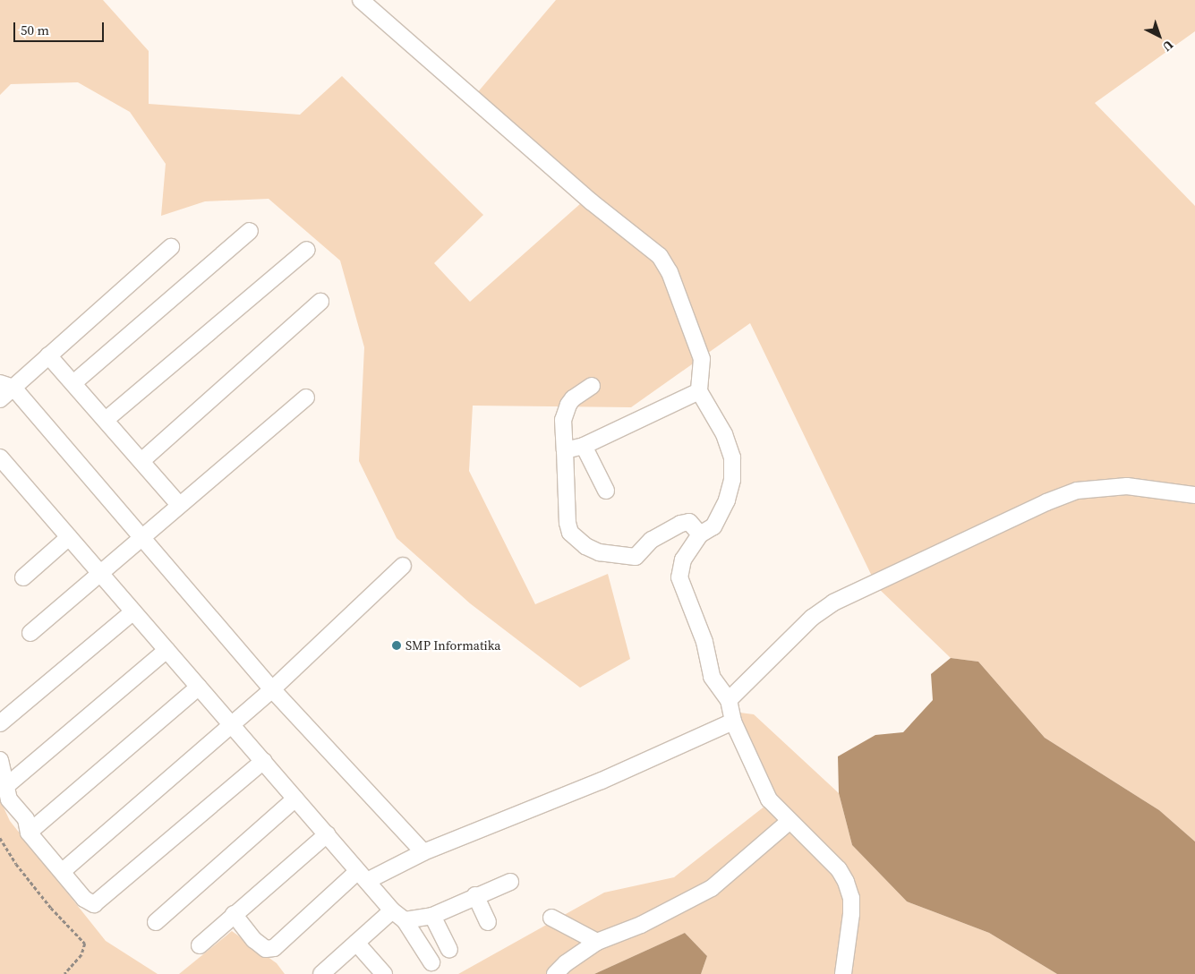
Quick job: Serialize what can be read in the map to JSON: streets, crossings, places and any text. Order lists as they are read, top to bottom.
{
  "places": ["SMP Informatika"],
  "scale_bar": "50 m",
  "north": "bottom right"
}
